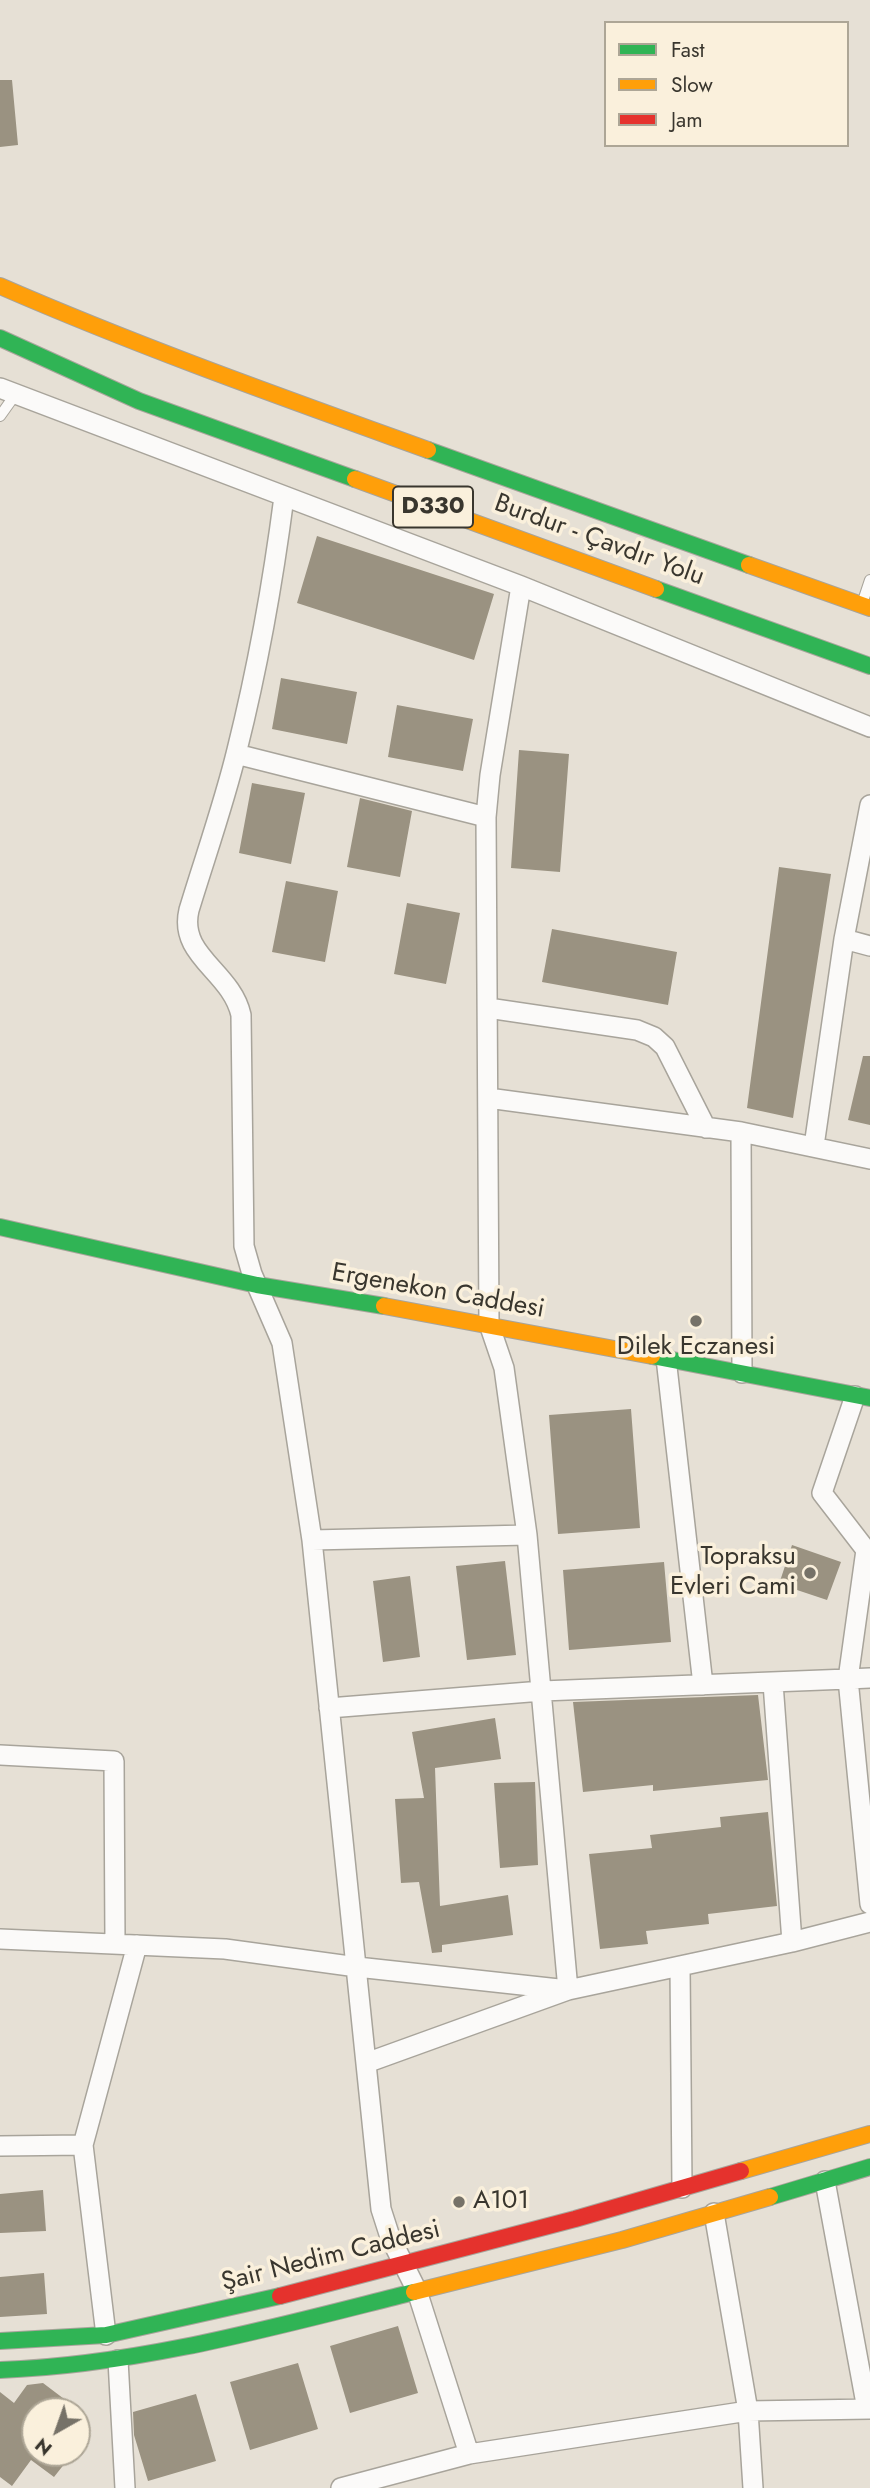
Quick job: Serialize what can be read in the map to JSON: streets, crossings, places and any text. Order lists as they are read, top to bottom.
{
  "streets": {
    "main road": [
      "D330",
      "Burdur - Çavdır Yolu",
      "Ergenekon Caddesi",
      "Şair Nedim Caddesi"
    ]
  },
  "places": ["Dilek Eczanesi", "Topraksu Evleri Cami", "A101"],
  "legend": ["Fast", "Slow", "Jam"],
  "north": "bottom left"
}
